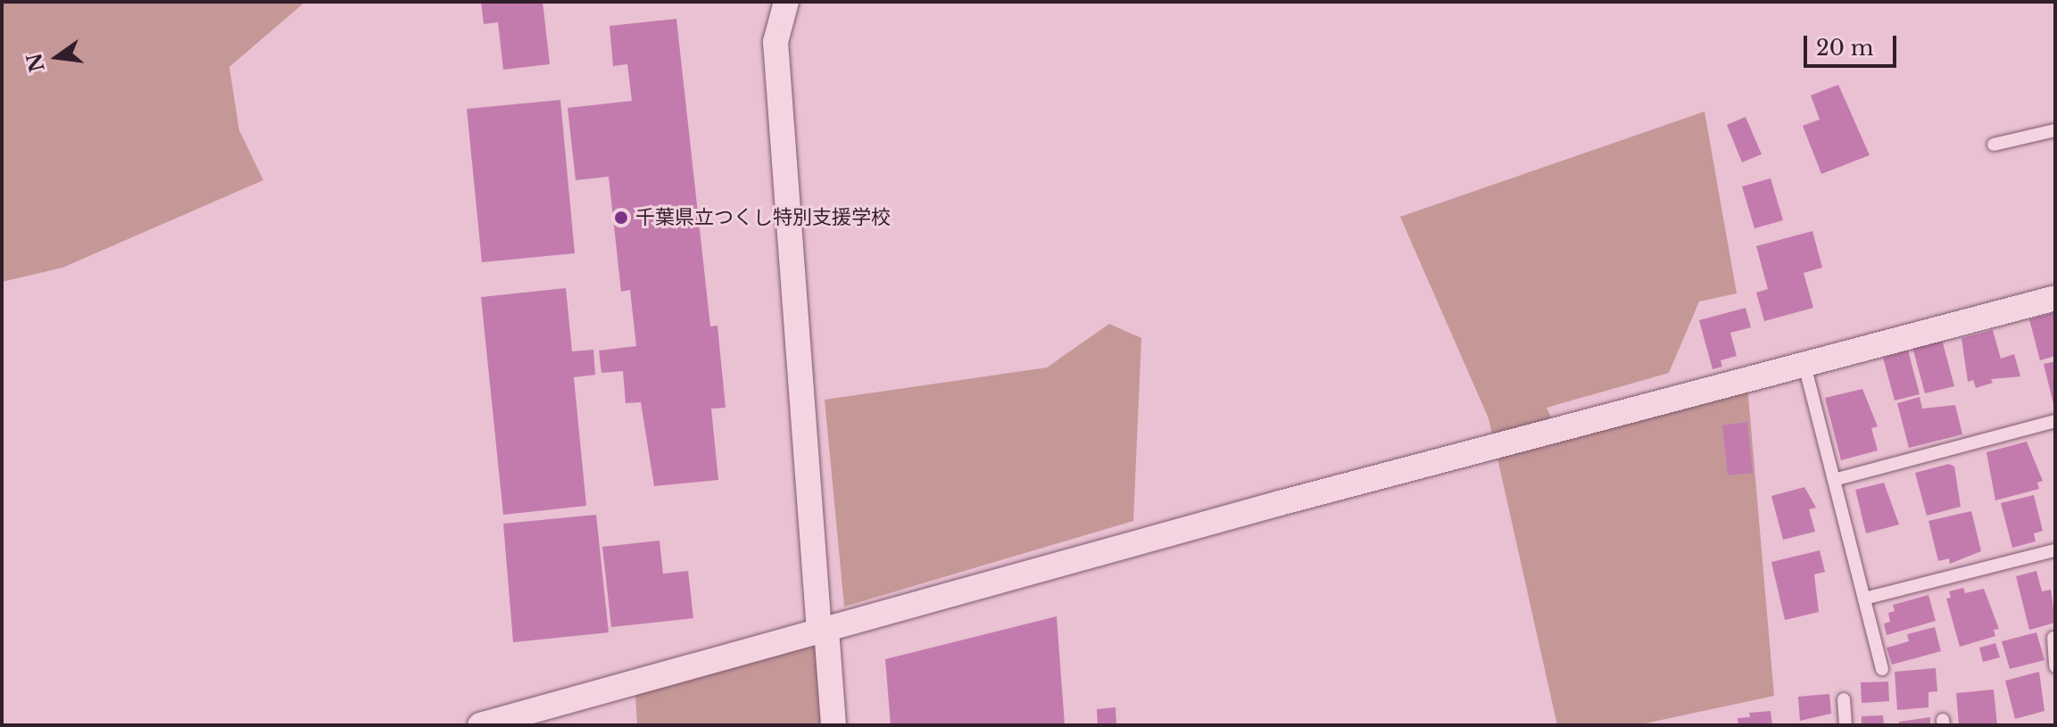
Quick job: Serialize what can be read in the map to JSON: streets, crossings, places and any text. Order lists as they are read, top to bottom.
{
  "places": ["千葉県立つくし特別支援学校"],
  "scale_bar": "20 m",
  "north": "left"
}
